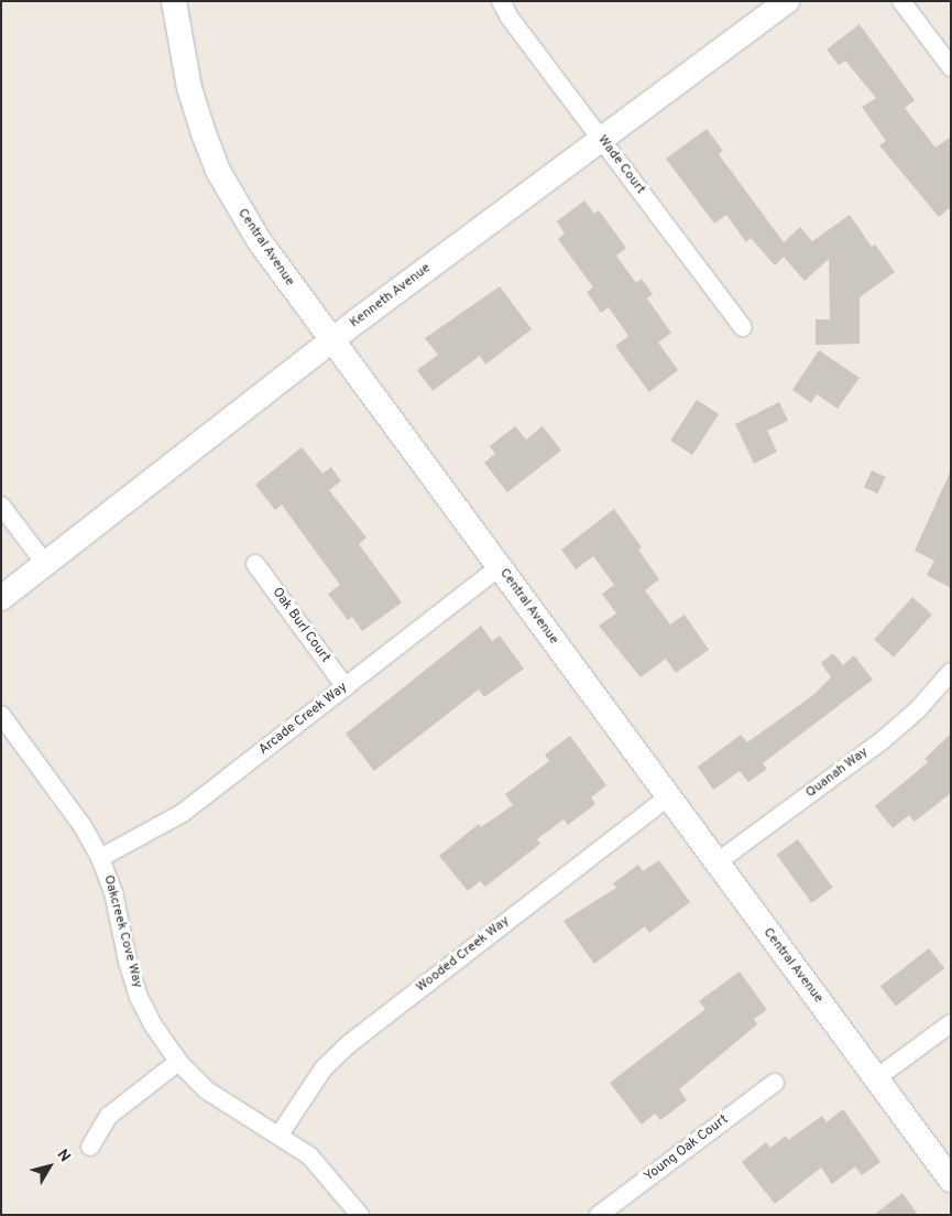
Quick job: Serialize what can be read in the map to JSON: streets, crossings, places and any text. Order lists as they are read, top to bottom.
{
  "streets": {
    "street": [
      "Wade Court",
      "Central Avenue",
      "Kenneth Avenue",
      "Oak Burl Court",
      "Arcade Creek Way",
      "Quanah Way",
      "Oakcreek Cove Way",
      "Wooded Creek Way",
      "Young Oak Court"
    ]
  },
  "crossings": [
    ["Wade Court", "Kenneth Avenue"],
    ["Central Avenue", "Kenneth Avenue"],
    ["Central Avenue", "Arcade Creek Way"],
    ["Central Avenue", "Quanah Way"],
    ["Central Avenue", "Wooded Creek Way"],
    ["Oak Burl Court", "Arcade Creek Way"],
    ["Arcade Creek Way", "Oakcreek Cove Way"],
    ["Oakcreek Cove Way", "Wooded Creek Way"]
  ],
  "north": "top right"
}
